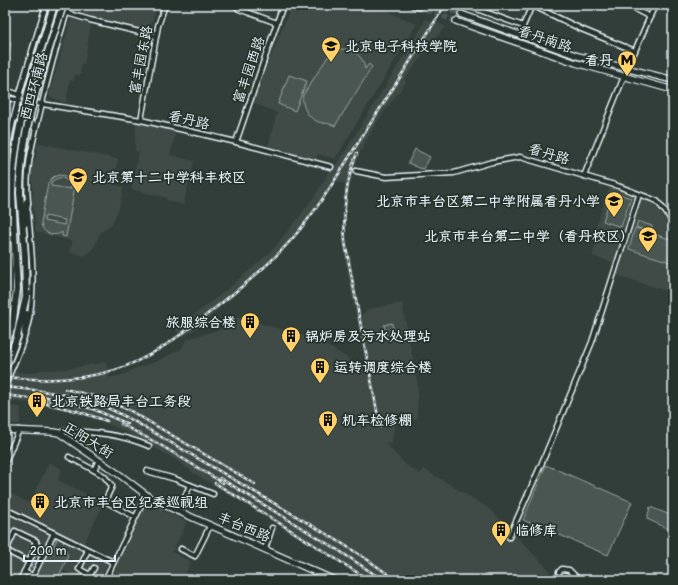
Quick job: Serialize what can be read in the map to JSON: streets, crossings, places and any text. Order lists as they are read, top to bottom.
{
  "streets": {
    "highway": ["西四环南路"],
    "main road": ["看丹南路", "正阳大街", "丰台西路"],
    "street": ["富丰园东路", "富丰园西路", "看丹路"]
  },
  "crossings": [
    ["富丰园东路", "看丹路"],
    ["富丰园西路", "看丹路"],
    ["西四环南路", "看丹路"],
    ["正阳大街", "丰台西路"]
  ],
  "places": {
    "school or university": [
      "北京电子科技学院",
      "北京第十二中学科丰校区",
      "北京市丰台区第二中学附属看丹小学",
      "北京市丰台第二中学（看丹校区）"
    ],
    "metro station": ["看丹"],
    "building": [
      "旅服综合楼",
      "锅炉房及污水处理站",
      "运转调度综合楼",
      "北京铁路局丰台工务段",
      "机车检修棚",
      "北京市丰台区纪委巡视组",
      "临修库"
    ]
  },
  "scale_bar": "200 m"
}
